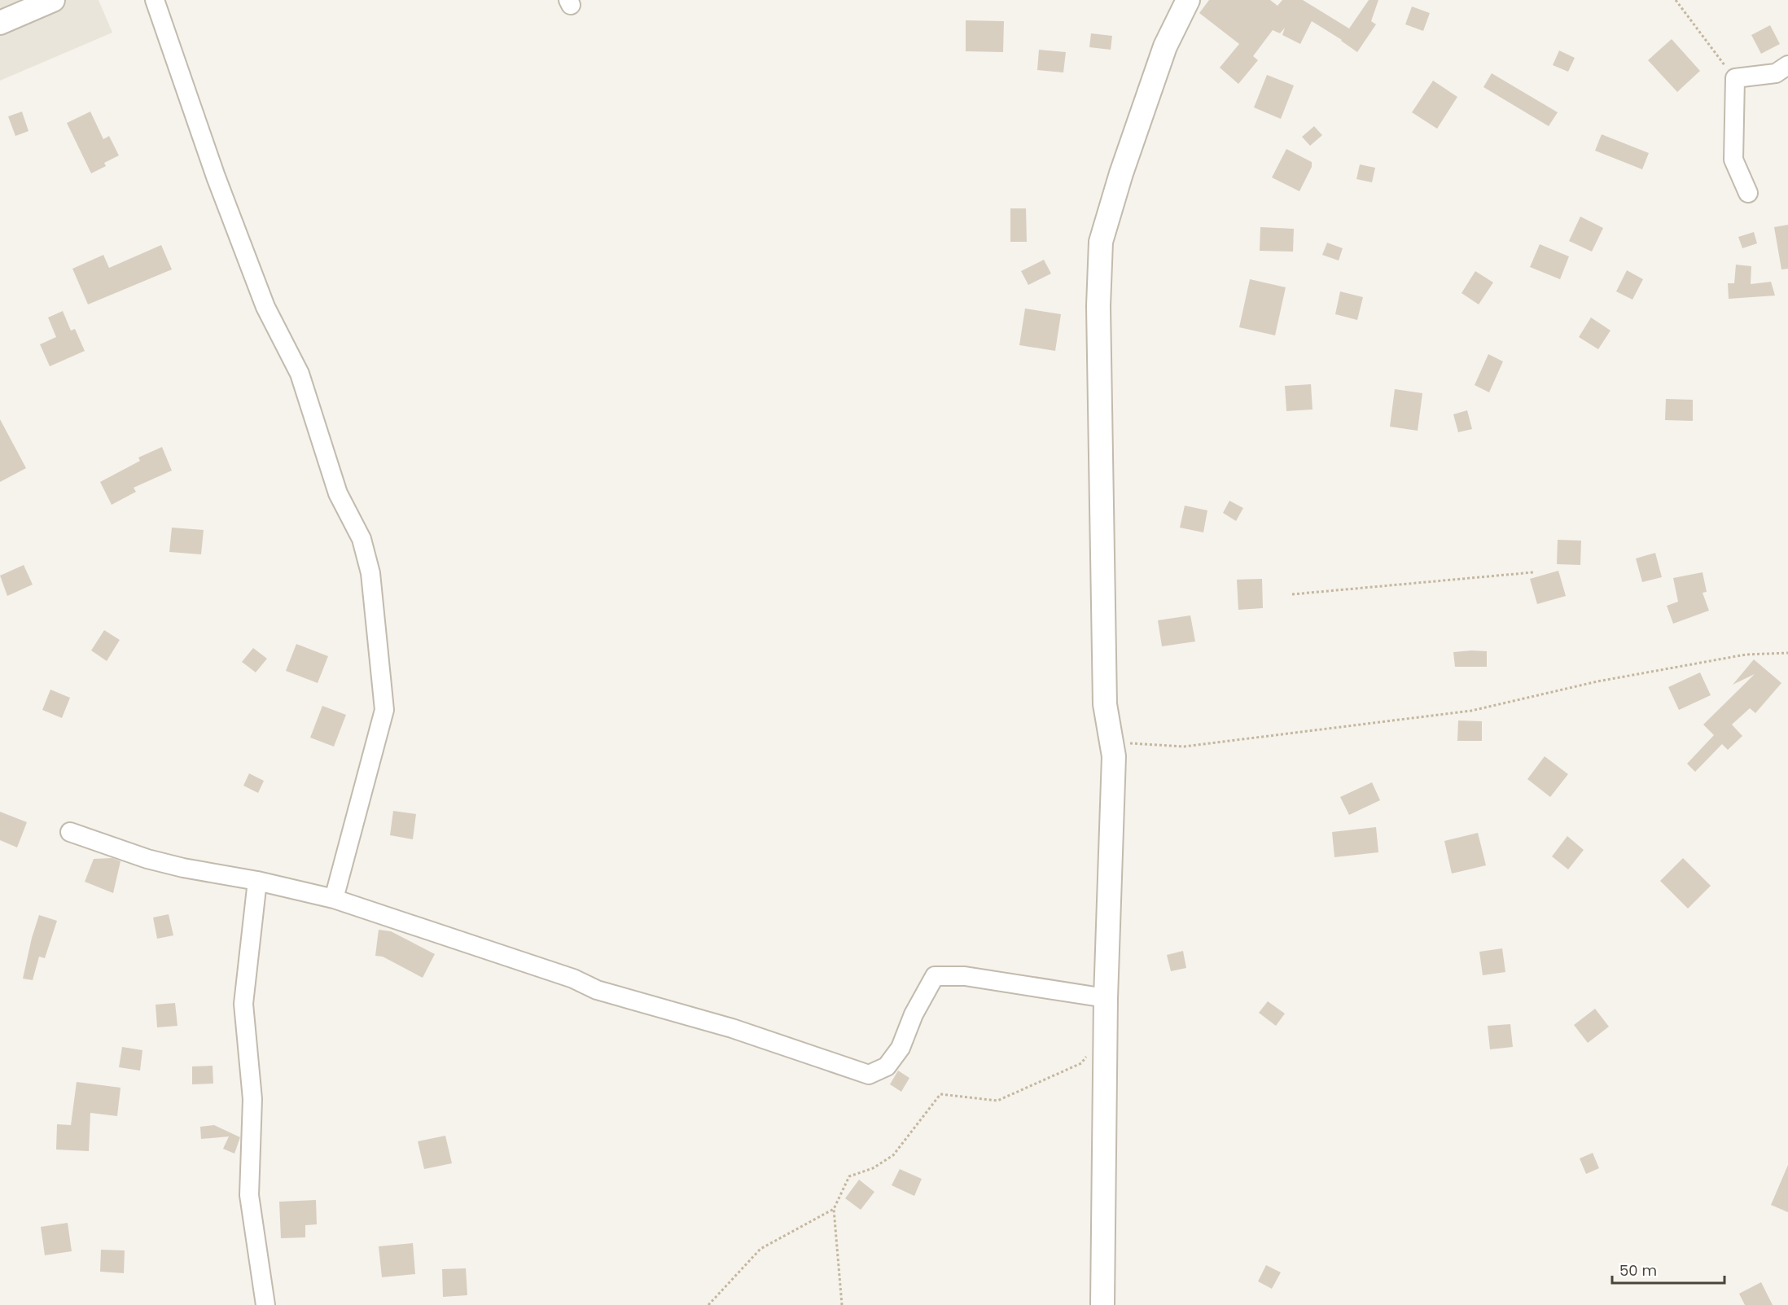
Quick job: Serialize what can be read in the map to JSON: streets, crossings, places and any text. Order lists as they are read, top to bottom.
{
  "scale_bar": "50 m"
}
